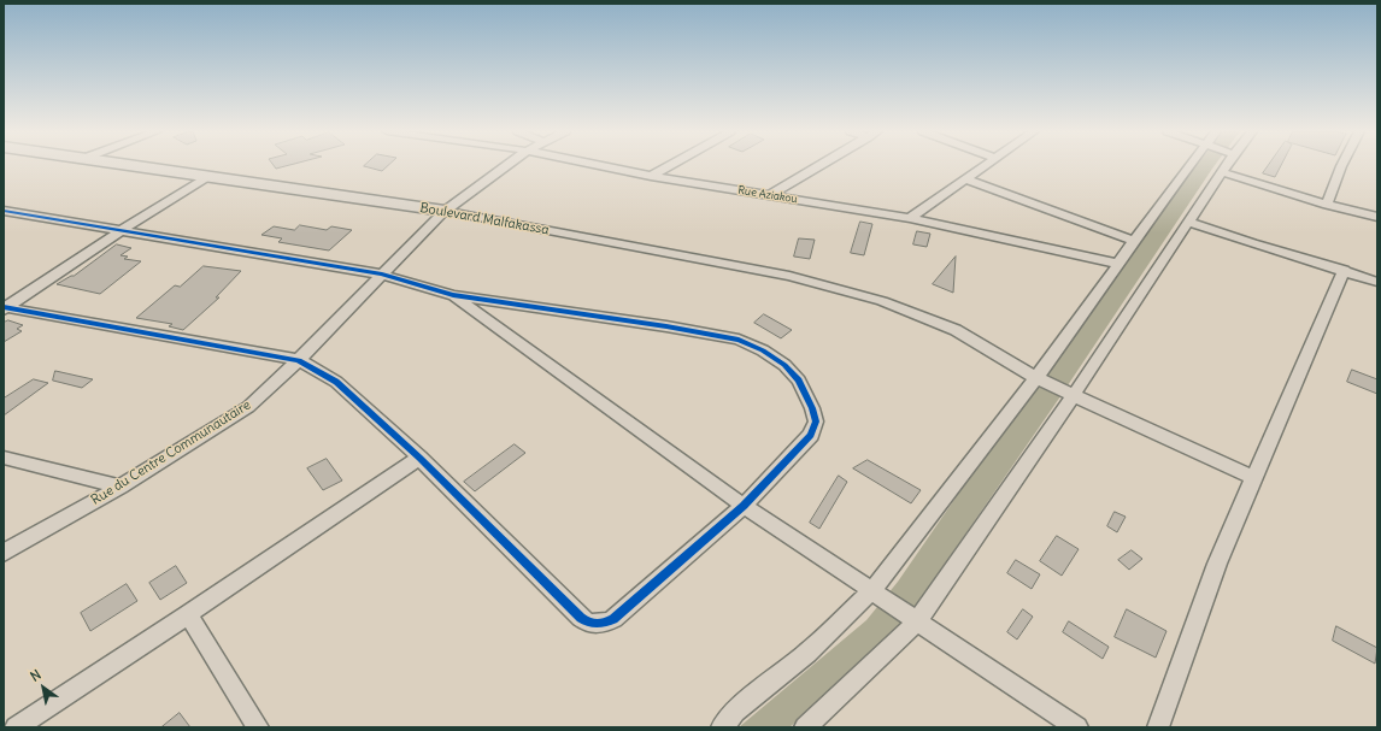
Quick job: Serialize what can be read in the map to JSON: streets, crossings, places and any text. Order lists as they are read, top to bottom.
{
  "streets": {
    "street": ["Rue Aziakou", "Boulevard Malfakassa", "Rue du Centre Communautaire"]
  },
  "crossings": [
    ["Boulevard Malfakassa", "Rue du Centre Communautaire"]
  ],
  "north": "top left"
}
